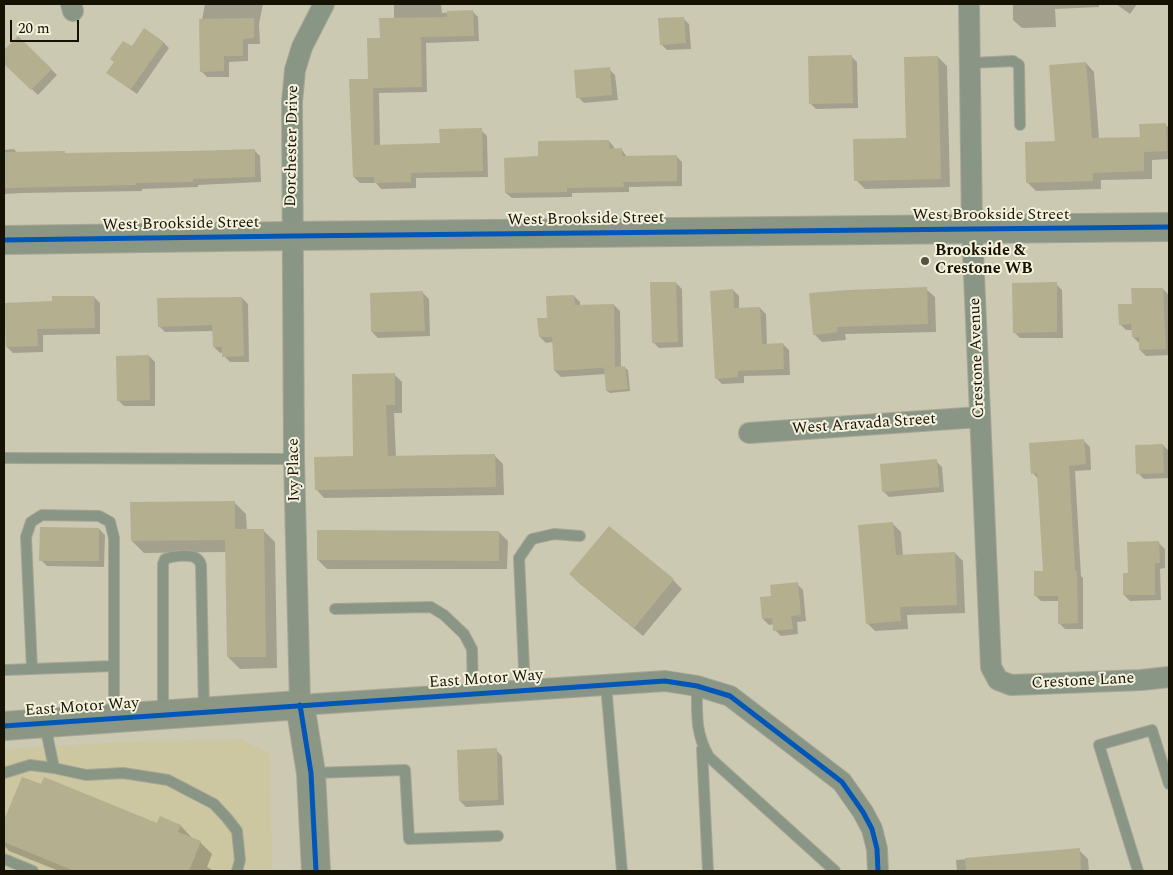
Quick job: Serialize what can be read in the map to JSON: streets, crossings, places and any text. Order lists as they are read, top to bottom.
{
  "streets": {
    "street": [
      "Dorchester Drive",
      "West Brookside Street",
      "Crestone Avenue",
      "West Aravada Street",
      "Ivy Place",
      "East Motor Way",
      "Crestone Lane"
    ]
  },
  "crossings": [
    ["Dorchester Drive", "West Brookside Street"],
    ["Dorchester Drive", "Ivy Place"],
    ["West Brookside Street", "Crestone Avenue"],
    ["West Brookside Street", "Ivy Place"],
    ["Crestone Avenue", "West Aravada Street"],
    ["Crestone Avenue", "Crestone Lane"],
    ["Ivy Place", "East Motor Way"]
  ],
  "places": ["Brookside & Crestone WB"],
  "scale_bar": "20 m"
}
